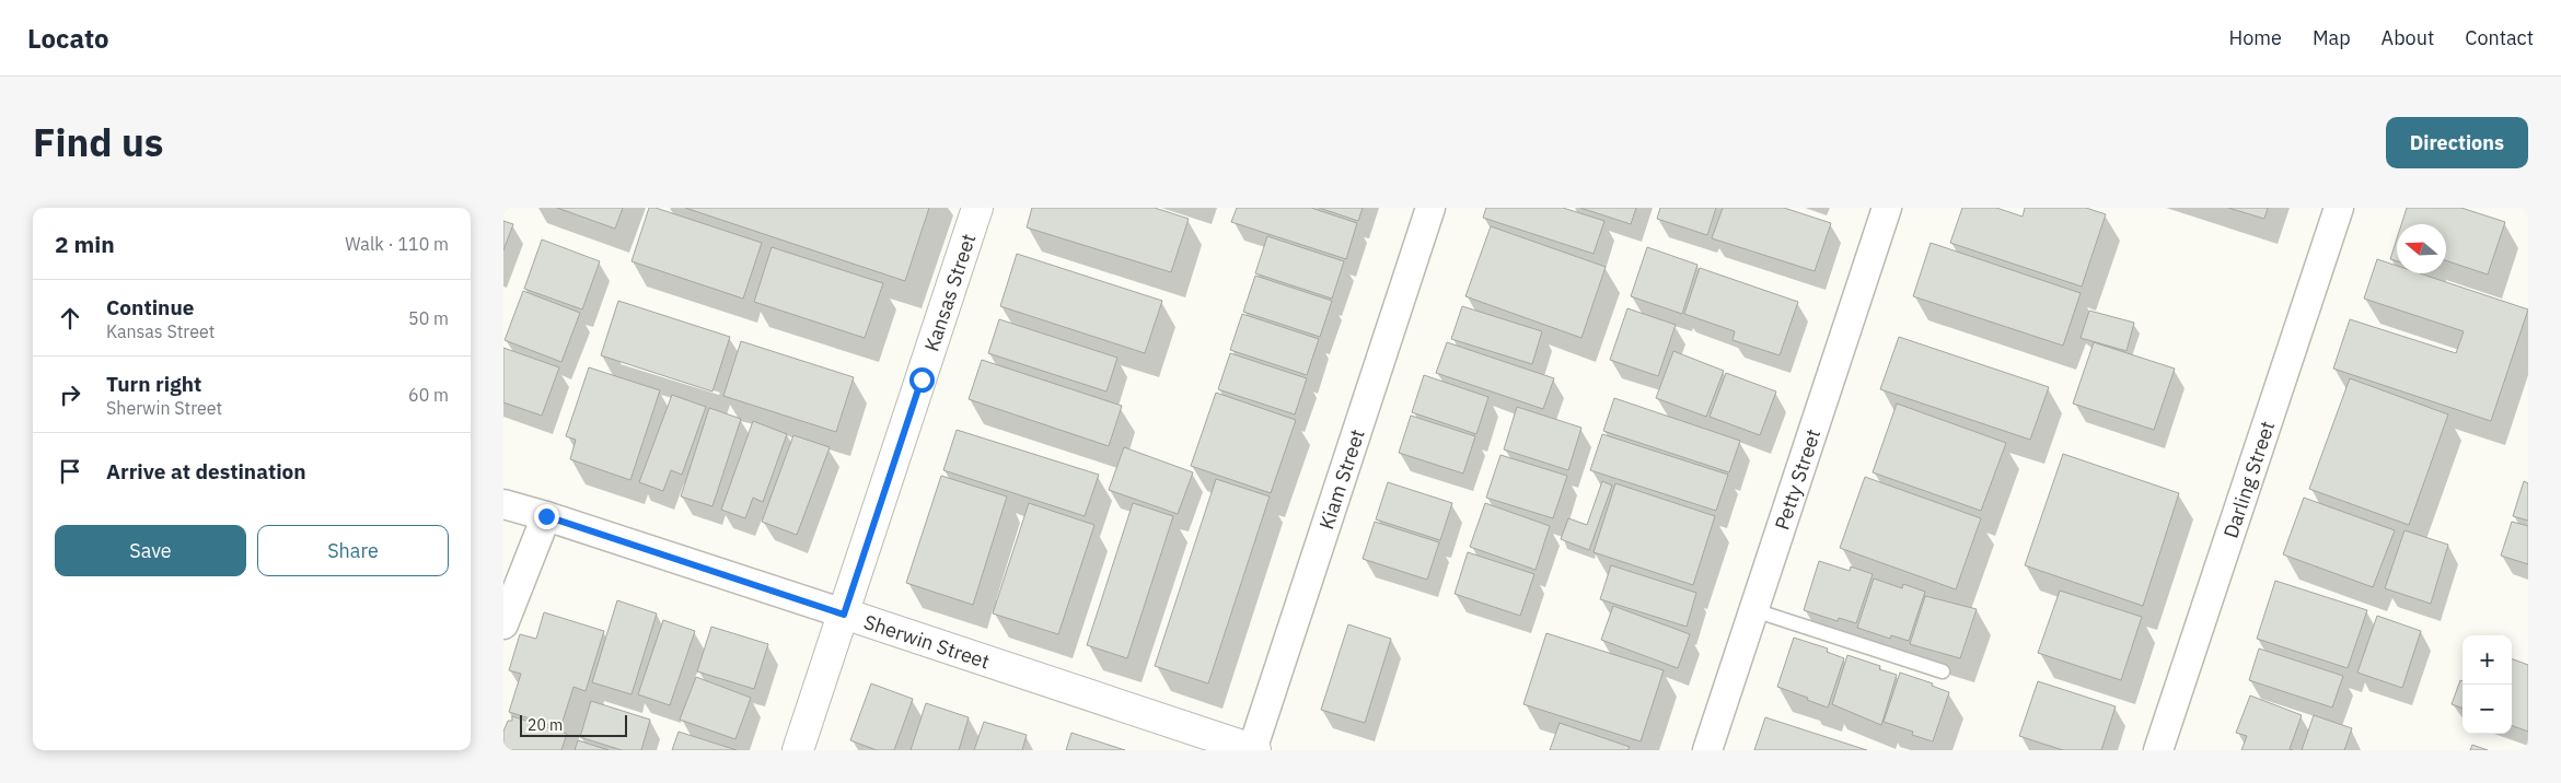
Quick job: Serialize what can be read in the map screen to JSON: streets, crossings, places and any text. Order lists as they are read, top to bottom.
{
  "streets": {
    "street": [
      "Kansas Street",
      "Kiam Street",
      "Petty Street",
      "Darling Street",
      "Sherwin Street"
    ]
  },
  "crossings": [
    ["Kansas Street", "Sherwin Street"],
    ["Kiam Street", "Sherwin Street"]
  ],
  "scale_bar": "20 m",
  "north": "left",
  "page": {
    "header": "Locato",
    "nav": [
      "Home",
      "Map",
      "About",
      "Contact"
    ],
    "title": "Find us",
    "buttons": [
      "Directions",
      ["Save", "Share"]
    ],
    "heading": ["2 min", "Walk · 110 m"],
    "list": [
      ["Continue", "Kansas Street", "50 m"],
      ["Turn right", "Sherwin Street", "60 m"],
      "Arrive at destination"
    ],
    "map_buttons": ["+", "−"],
    "scale": "20 m"
  }
}
